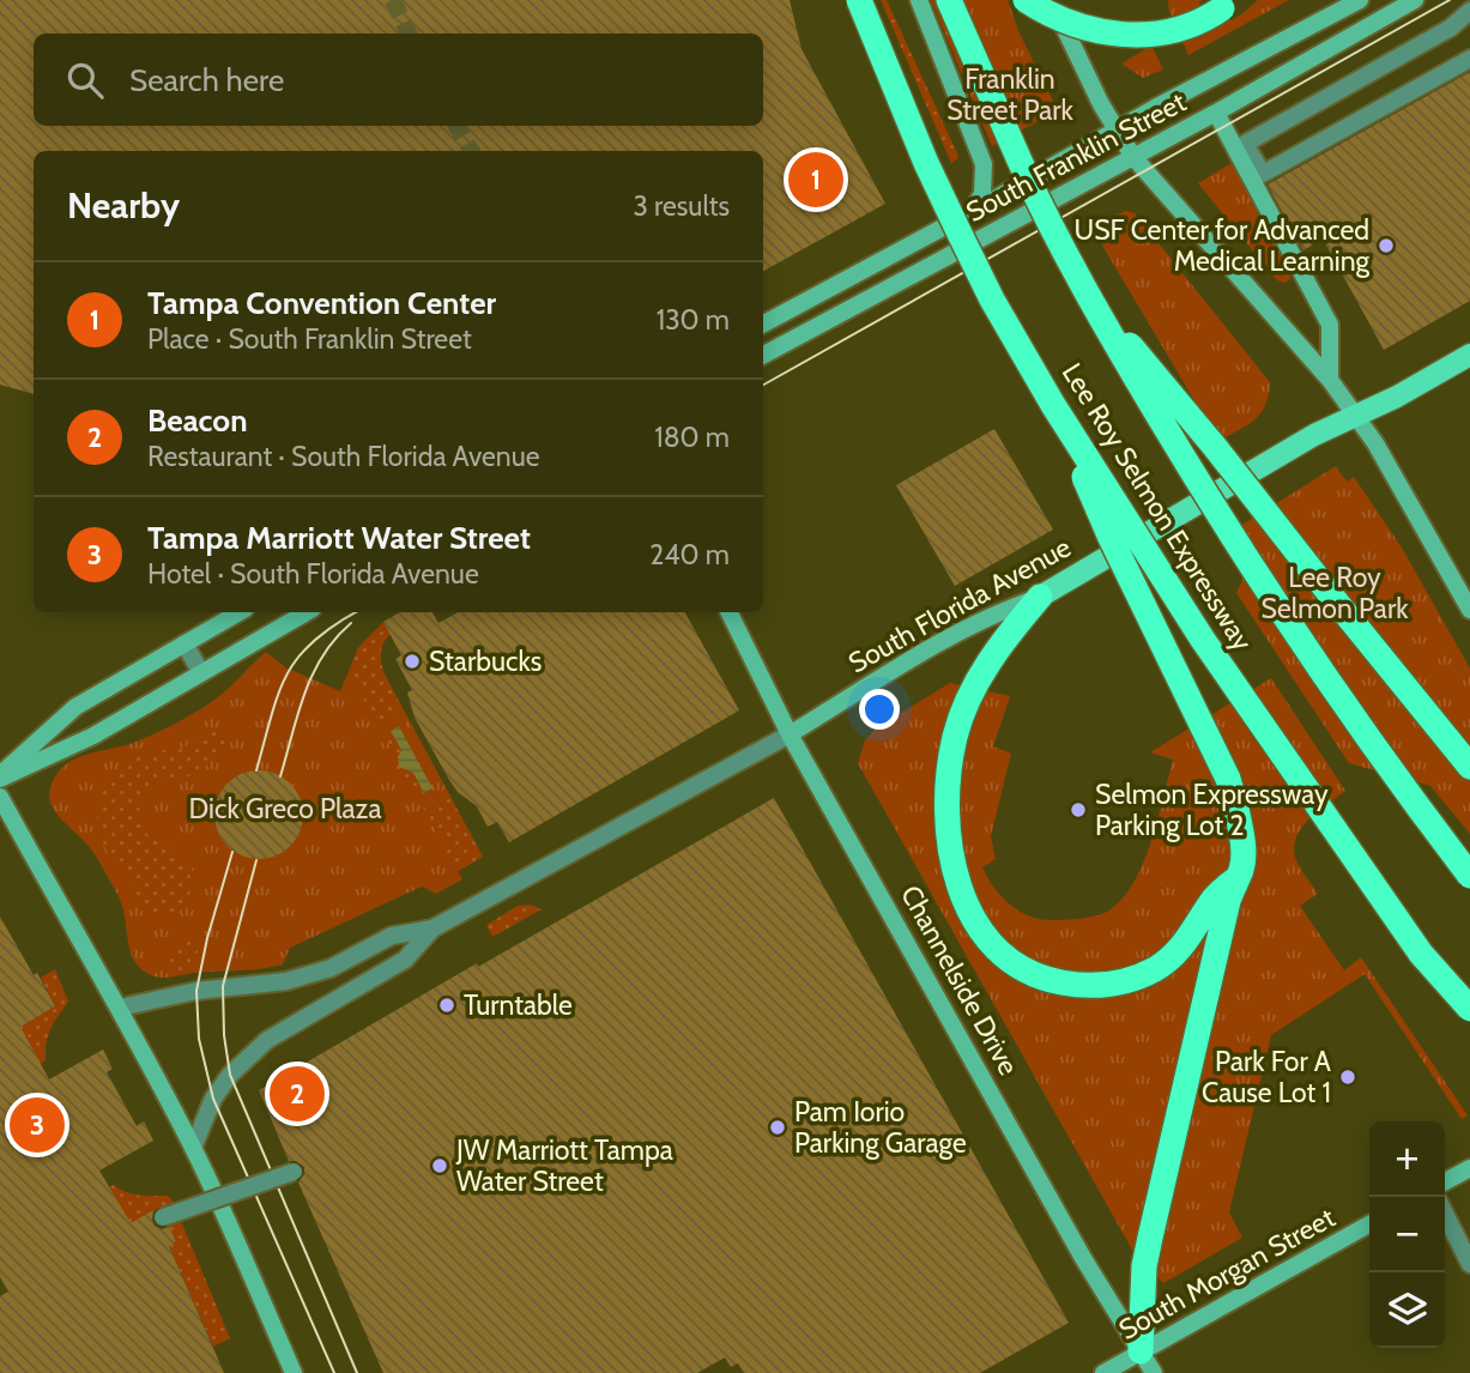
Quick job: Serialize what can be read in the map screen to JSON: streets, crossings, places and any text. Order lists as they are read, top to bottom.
{
  "streets": {
    "highway": ["Lee Roy Selmon Expressway"],
    "main road": ["South Florida Avenue"],
    "street": ["South Franklin Street", "Channelside Drive", "South Morgan Street"]
  },
  "crossings": [
    ["South Florida Avenue", "Channelside Drive"],
    ["Channelside Drive", "South Morgan Street"]
  ],
  "parks": ["Franklin Street Park", "Lee Roy Selmon Park", "Dick Greco Plaza"],
  "places": [
    "USF Center for Advanced Medical Learning",
    "Starbucks",
    "Selmon Expressway Parking Lot 2",
    "Turntable",
    "Park For A Cause Lot 1",
    "Pam Iorio Parking Garage",
    "JW Marriott Tampa Water Street"
  ],
  "page": {
    "search": "Search here",
    "pins": ["1", "2", "3"],
    "heading": ["Nearby", "3 results"],
    "list": [
      {
        "mark": "1",
        "name": "Tampa Convention Center",
        "note": "Place · South Franklin Street",
        "value": "130 m"
      },
      {
        "mark": "2",
        "name": "Beacon",
        "note": "Restaurant · South Florida Avenue",
        "value": "180 m"
      },
      {
        "mark": "3",
        "name": "Tampa Marriott Water Street",
        "note": "Hotel · South Florida Avenue",
        "value": "240 m"
      }
    ],
    "map_buttons": ["+", "−"]
  }
}
